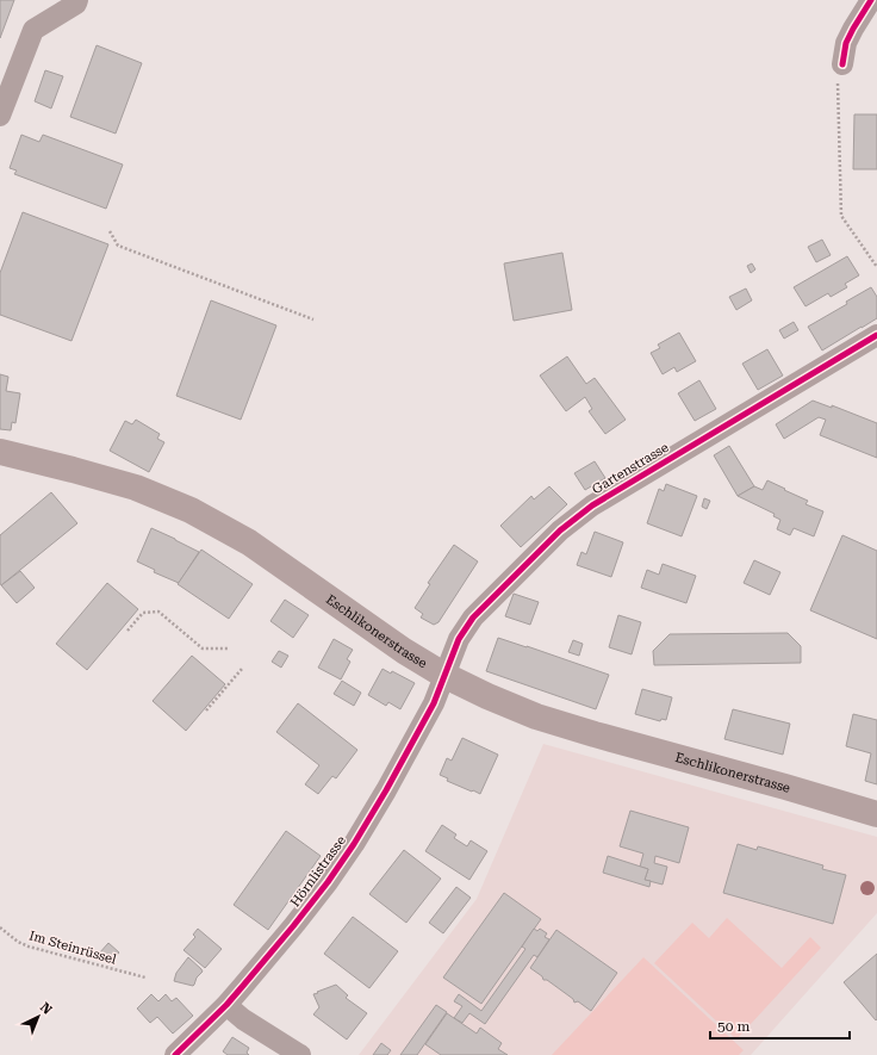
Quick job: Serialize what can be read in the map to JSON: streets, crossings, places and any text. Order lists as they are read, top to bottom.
{
  "streets": {
    "main road": ["Eschlikonerstrasse"],
    "street": ["Gartenstrasse", "Hörnlistrasse"],
    "path": ["Im Steinrüssel"]
  },
  "crossings": [
    ["Gartenstrasse", "Eschlikonerstrasse"],
    ["Gartenstrasse", "Hörnlistrasse"],
    ["Eschlikonerstrasse", "Hörnlistrasse"]
  ],
  "scale_bar": "50 m",
  "north": "top right"
}
